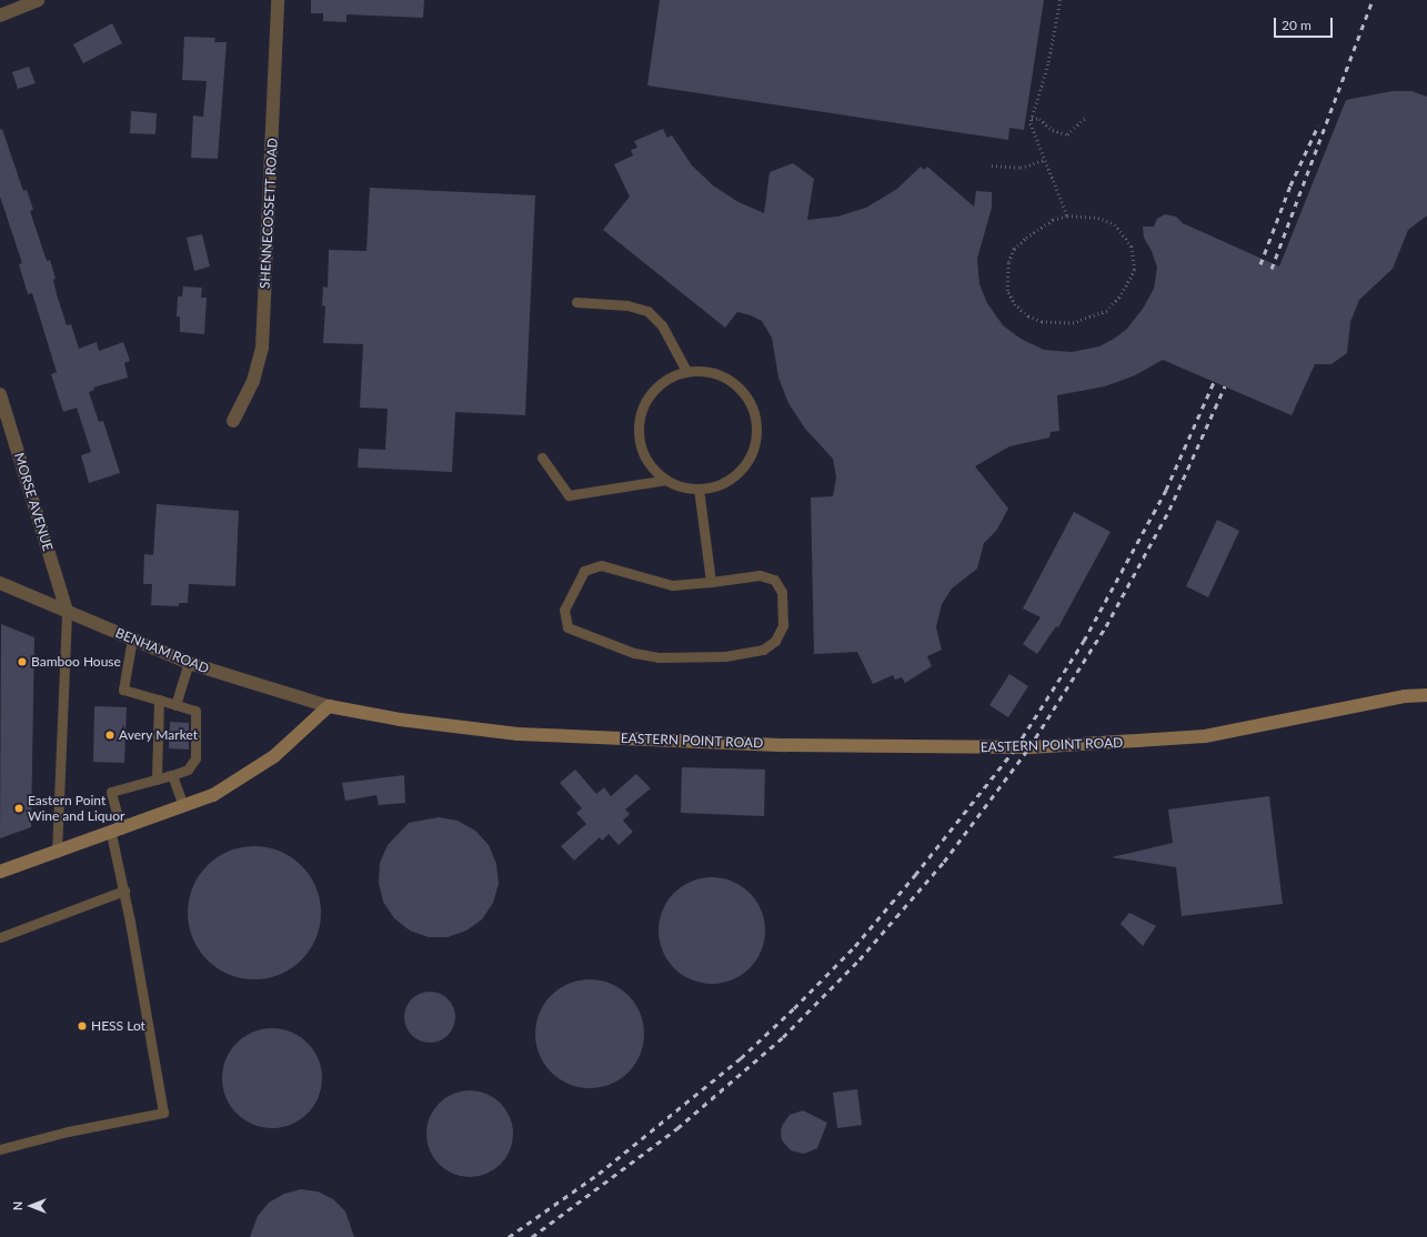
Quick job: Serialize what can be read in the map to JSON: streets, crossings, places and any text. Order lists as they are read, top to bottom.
{
  "streets": {
    "main road": ["EASTERN POINT ROAD"],
    "street": ["SHENNECOSSETT ROAD", "MORSE AVENUE", "BENHAM ROAD"]
  },
  "crossings": [
    ["MORSE AVENUE", "BENHAM ROAD"],
    ["BENHAM ROAD", "EASTERN POINT ROAD"]
  ],
  "places": [
    "Bamboo House",
    "Avery Market",
    "Eastern Point Wine and Liquor",
    "HESS Lot"
  ],
  "scale_bar": "20 m",
  "north": "left"
}
